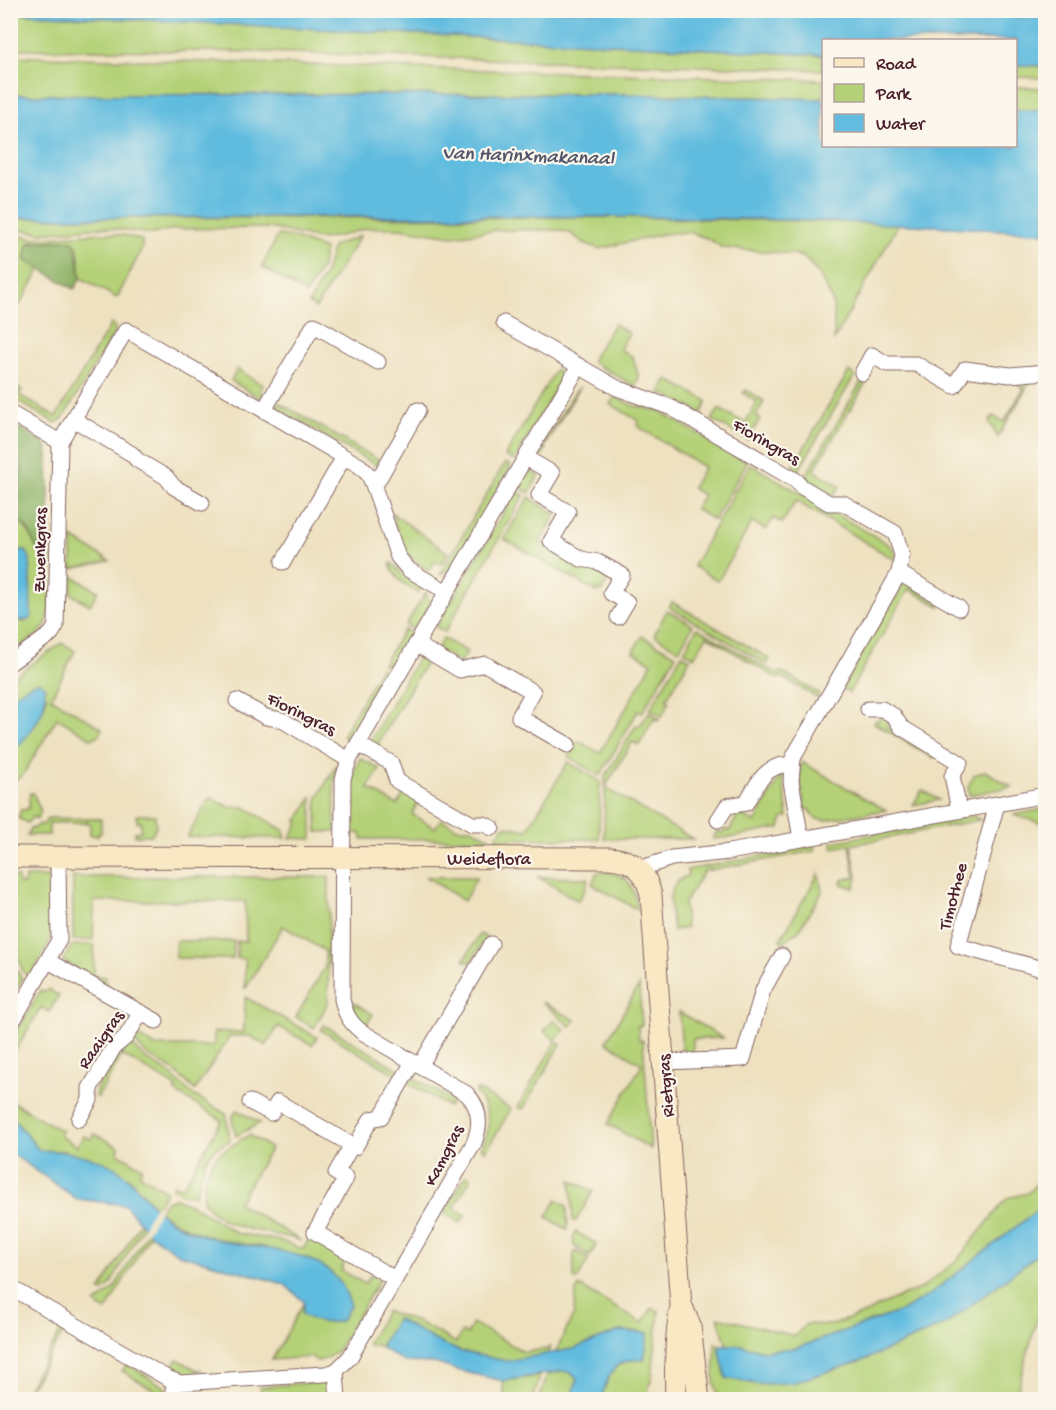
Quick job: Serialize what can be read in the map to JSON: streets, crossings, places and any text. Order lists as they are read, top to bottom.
{
  "streets": {
    "street": [
      "Fioringras",
      "Zwenkgras",
      "Weideflora",
      "Timothee",
      "Raaigras",
      "Rietgras",
      "Kamgras"
    ]
  },
  "crossings": [
    ["Fioringras", "Zwenkgras"],
    ["Fioringras", "Weideflora"],
    ["Fioringras", "Kamgras"],
    ["Weideflora", "Rietgras"],
    ["Weideflora", "Kamgras"]
  ],
  "water": ["Van Harinxmakanaal"],
  "legend": ["Road", "Park", "Water"]
}
